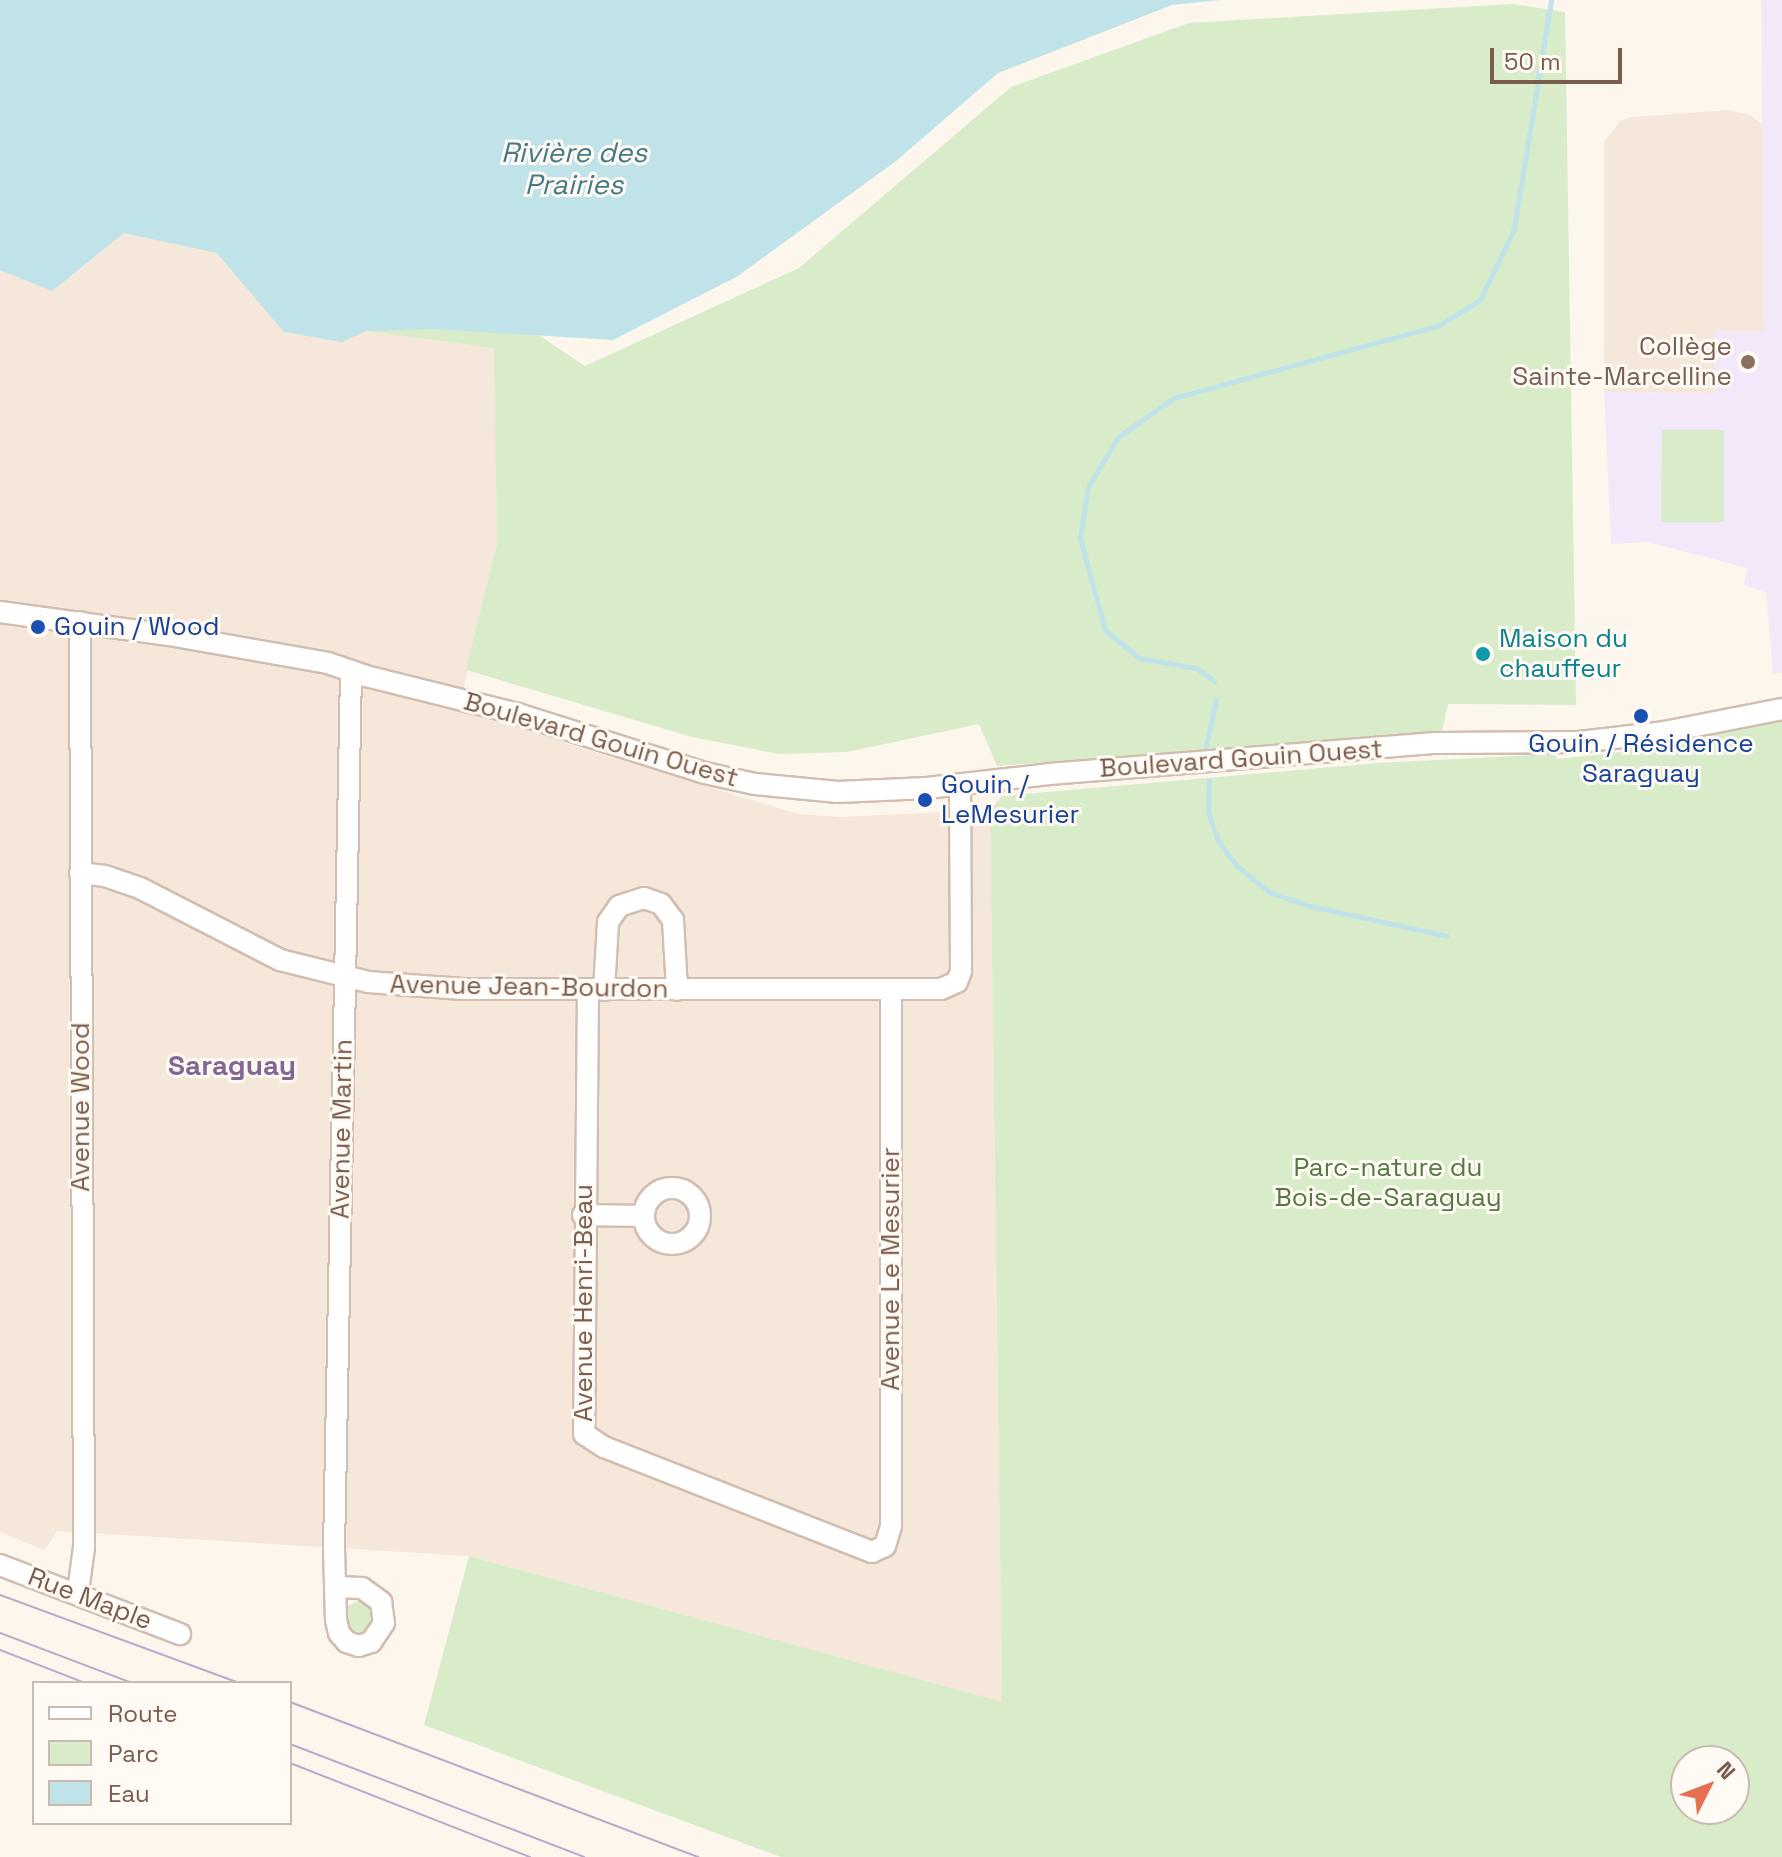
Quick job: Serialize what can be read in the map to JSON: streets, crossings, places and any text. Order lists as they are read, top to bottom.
{
  "streets": {
    "street": [
      "Boulevard Gouin Ouest",
      "Avenue Jean-Bourdon",
      "Avenue Wood",
      "Avenue Martin",
      "Avenue Le Mesurier",
      "Avenue Henri-Beau",
      "Rue Maple"
    ]
  },
  "crossings": [
    ["Boulevard Gouin Ouest", "Avenue Jean-Bourdon"],
    ["Boulevard Gouin Ouest", "Avenue Wood"],
    ["Boulevard Gouin Ouest", "Avenue Martin"],
    ["Avenue Jean-Bourdon", "Avenue Wood"],
    ["Avenue Jean-Bourdon", "Avenue Martin"],
    ["Avenue Jean-Bourdon", "Avenue Le Mesurier"],
    ["Avenue Jean-Bourdon", "Avenue Henri-Beau"],
    ["Avenue Wood", "Rue Maple"],
    ["Avenue Le Mesurier", "Avenue Henri-Beau"]
  ],
  "districts": ["Saraguay"],
  "water": ["Rivière des Prairies"],
  "parks": ["Parc-nature du Bois-de-Saraguay"],
  "places": [
    "Collège Sainte-Marcelline",
    "Gouin / Wood",
    "Maison du chauffeur",
    "Gouin / Résidence Saraguay",
    "Gouin / LeMesurier"
  ],
  "legend": ["Route", "Parc", "Eau"],
  "scale_bar": "50 m",
  "north": "top right"
}
